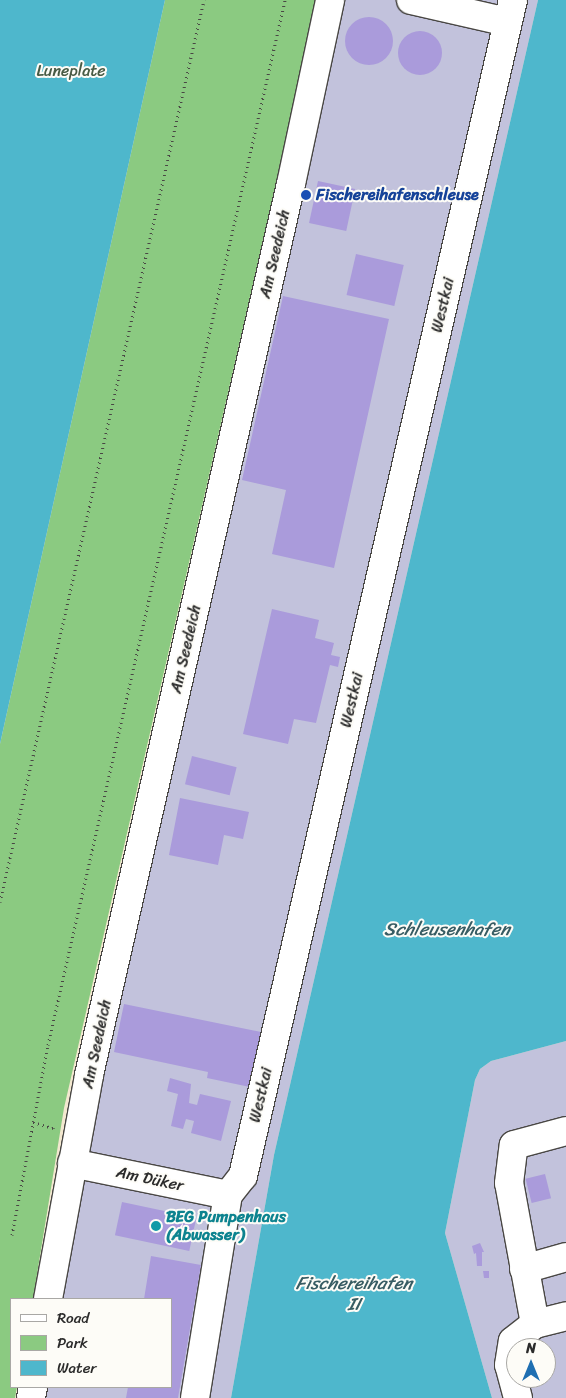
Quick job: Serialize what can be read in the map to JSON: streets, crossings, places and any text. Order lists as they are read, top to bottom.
{
  "streets": {
    "street": ["Am Seedeich", "Westkai", "Am Düker"]
  },
  "crossings": [
    ["Am Seedeich", "Am Düker"],
    ["Westkai", "Am Düker"]
  ],
  "water": ["Schleusenhafen", "Fischereihafen II"],
  "parks": ["Luneplate"],
  "places": ["Fischereihafenschleuse", "BEG Pumpenhaus (Abwasser)"],
  "legend": ["Road", "Park", "Water"],
  "north": "top"
}
